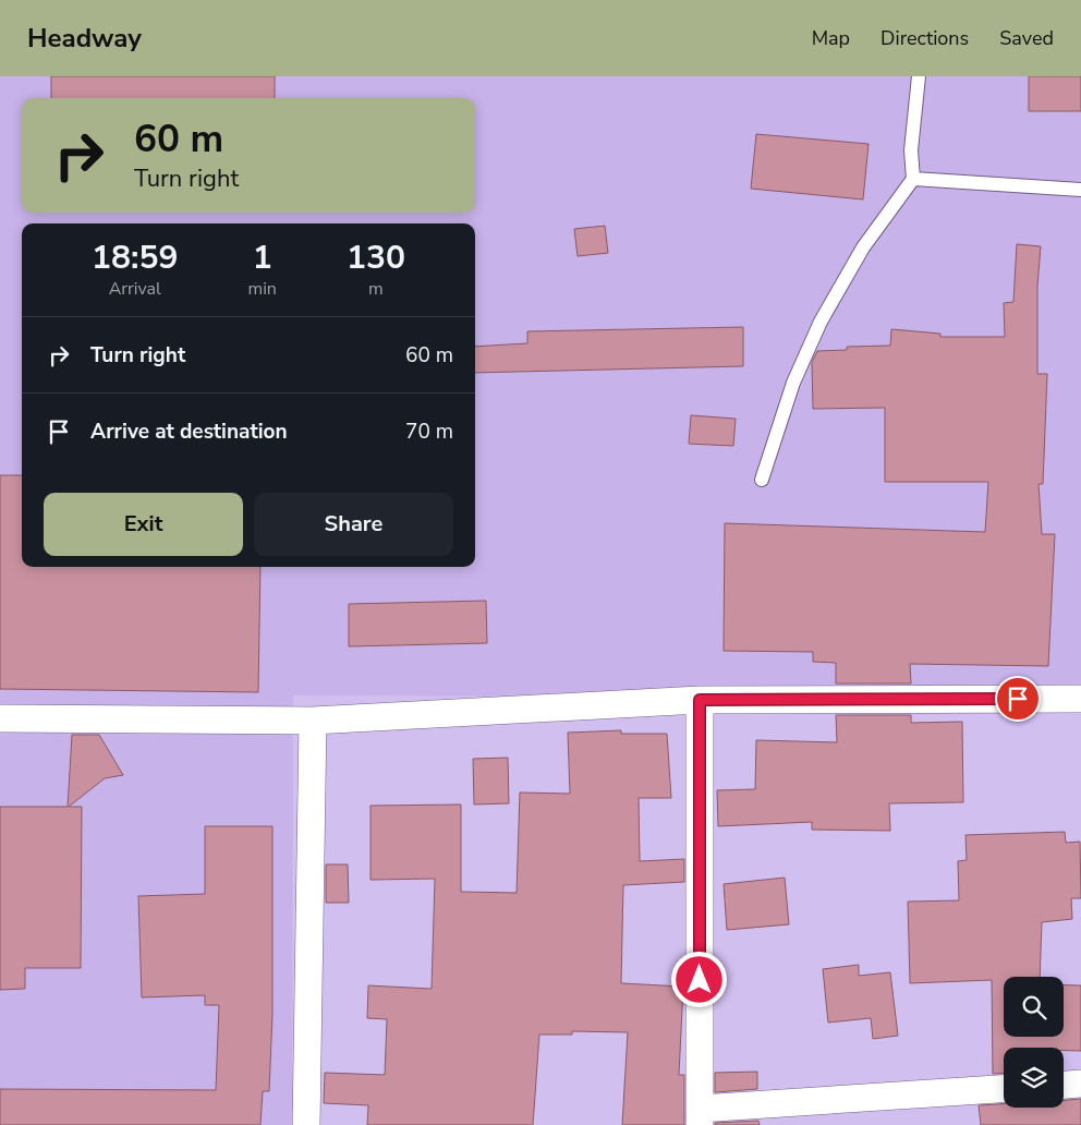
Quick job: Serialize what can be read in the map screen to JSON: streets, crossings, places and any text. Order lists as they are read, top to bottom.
{
  "page": {
    "header": "Headway",
    "nav": ["Map", "Directions", "Saved"],
    "turn": ["60 m", "Turn right"],
    "eta": [
      "18:59",
      "Arrival",
      "1",
      "min",
      "130",
      "m"
    ],
    "list": [
      {
        "name": "Turn right",
        "value": "60 m"
      },
      {
        "name": "Arrive at destination",
        "value": "70 m"
      }
    ],
    "buttons": ["Exit", "Share"]
  }
}
